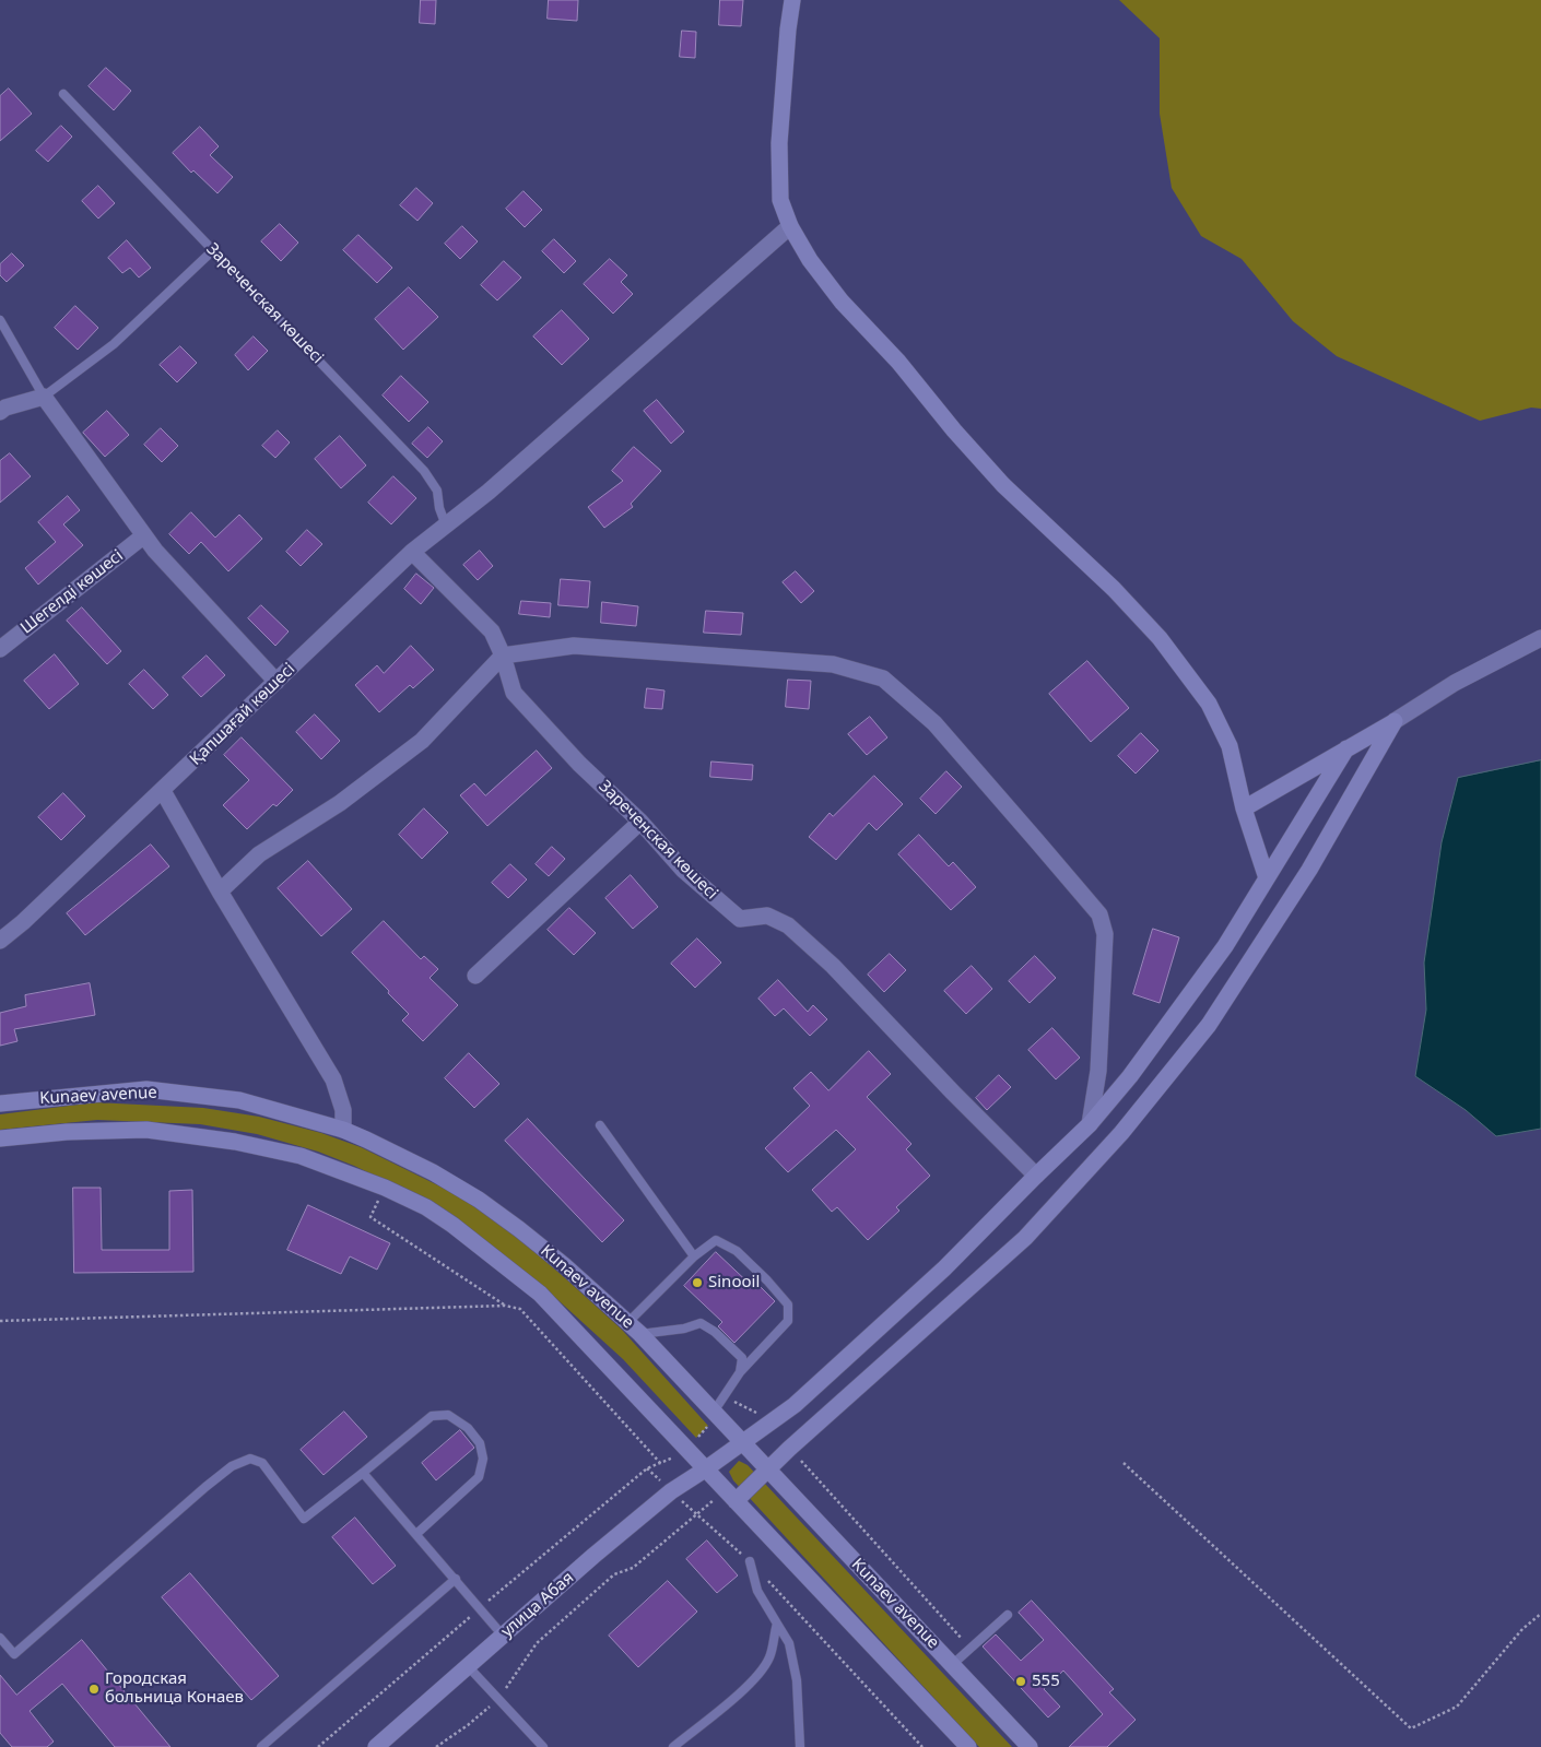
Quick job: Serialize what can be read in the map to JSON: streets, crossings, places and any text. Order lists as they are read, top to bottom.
{
  "streets": {
    "street": [
      "Зареченская көшесі",
      "Шегелді көшесі",
      "Қапшағай көшесі",
      "Kunaev avenue",
      "улица Абая"
    ]
  },
  "crossings": [
    ["Зареченская көшесі", "Қапшағай көшесі"],
    ["Зареченская көшесі", "улица Абая"],
    ["Kunaev avenue", "улица Абая"]
  ],
  "places": ["Sinooil", "555", "Городская больница Конаев"]
}
